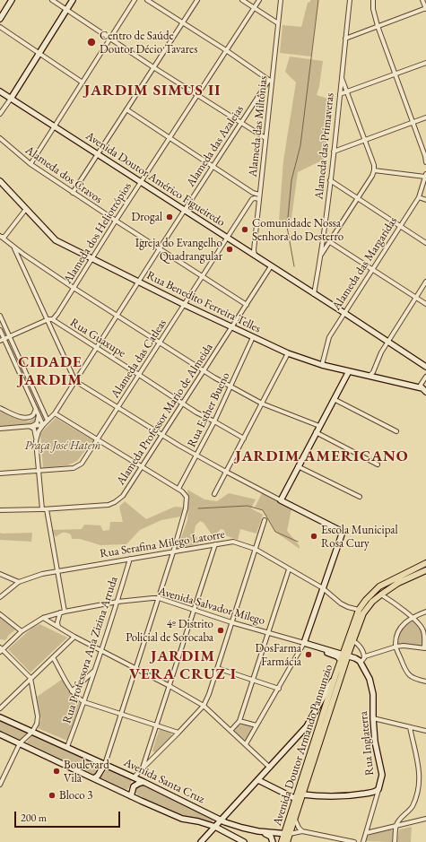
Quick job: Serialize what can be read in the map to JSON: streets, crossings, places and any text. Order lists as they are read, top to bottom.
{
  "streets": {
    "main road": [
      "Avenida Doutor Américo Figueiredo",
      "Rua Benedito Ferreira Telles",
      "Avenida Salvador Milego",
      "Rua Inglaterra",
      "Avenida Doutor Armando Pannunzio",
      "Avenida Santa Cruz"
    ],
    "street": [
      "Alameda das Miltônias",
      "Alameda das Azaleias",
      "Alameda das Primaveras",
      "Alameda dos Cravos",
      "Alameda dos Heliotrópios",
      "Alameda das Margaridas",
      "Rua Guaxupe",
      "Alameda das Catleas",
      "Rua Esther Bueno",
      "Alameda Professor Mario de Almeida",
      "Rua Serafina Milego Latorre",
      "Rua Professora Ana Zizina Arruda"
    ]
  },
  "crossings": [
    ["Alameda das Miltônias", "Alameda das Azaleias"],
    ["Alameda das Miltônias", "Avenida Doutor Américo Figueiredo"],
    ["Alameda das Azaleias", "Alameda dos Cravos"],
    ["Alameda das Azaleias", "Avenida Doutor Américo Figueiredo"],
    ["Alameda das Azaleias", "Rua Benedito Ferreira Telles"],
    ["Alameda das Azaleias", "Rua Guaxupe"],
    ["Alameda das Primaveras", "Avenida Doutor Américo Figueiredo"],
    ["Alameda dos Cravos", "Alameda dos Heliotrópios"],
    ["Alameda dos Cravos", "Alameda das Catleas"],
    ["Alameda dos Cravos", "Alameda Professor Mario de Almeida"],
    ["Avenida Doutor Américo Figueiredo", "Alameda dos Heliotrópios"],
    ["Avenida Doutor Américo Figueiredo", "Alameda das Margaridas"],
    ["Avenida Doutor Américo Figueiredo", "Alameda das Catleas"],
    ["Avenida Doutor Américo Figueiredo", "Alameda Professor Mario de Almeida"],
    ["Alameda dos Heliotrópios", "Rua Benedito Ferreira Telles"],
    ["Alameda dos Heliotrópios", "Rua Guaxupe"],
    ["Alameda das Margaridas", "Rua Benedito Ferreira Telles"],
    ["Rua Benedito Ferreira Telles", "Alameda das Catleas"],
    ["Rua Benedito Ferreira Telles", "Rua Esther Bueno"],
    ["Rua Benedito Ferreira Telles", "Alameda Professor Mario de Almeida"],
    ["Rua Guaxupe", "Alameda das Catleas"],
    ["Rua Guaxupe", "Rua Esther Bueno"],
    ["Rua Guaxupe", "Alameda Professor Mario de Almeida"],
    ["Rua Serafina Milego Latorre", "Rua Professora Ana Zizina Arruda"],
    ["Avenida Salvador Milego", "Rua Professora Ana Zizina Arruda"],
    ["Avenida Salvador Milego", "Avenida Doutor Armando Pannunzio"],
    ["Rua Professora Ana Zizina Arruda", "Avenida Santa Cruz"],
    ["Avenida Doutor Armando Pannunzio", "Avenida Santa Cruz"]
  ],
  "districts": [
    "JARDIM SIMUS II",
    "CIDADE JARDIM",
    "JARDIM AMERICANO",
    "JARDIM VERA CRUZ I"
  ],
  "parks": ["Praça José Hatem"],
  "places": [
    "Centro de Saúde Doutor Décio Tavares",
    "Drogal",
    "Comunidade Nossa Senhora do Desterro",
    "Igreja do Evangelho Quadrangular",
    "Escola Municipal Rosa Cury",
    "4º Distrito Policial de Sorocaba",
    "DosFarma Farmácia",
    "Boulevard Vila",
    "Bloco 3"
  ],
  "scale_bar": "200 m"
}
